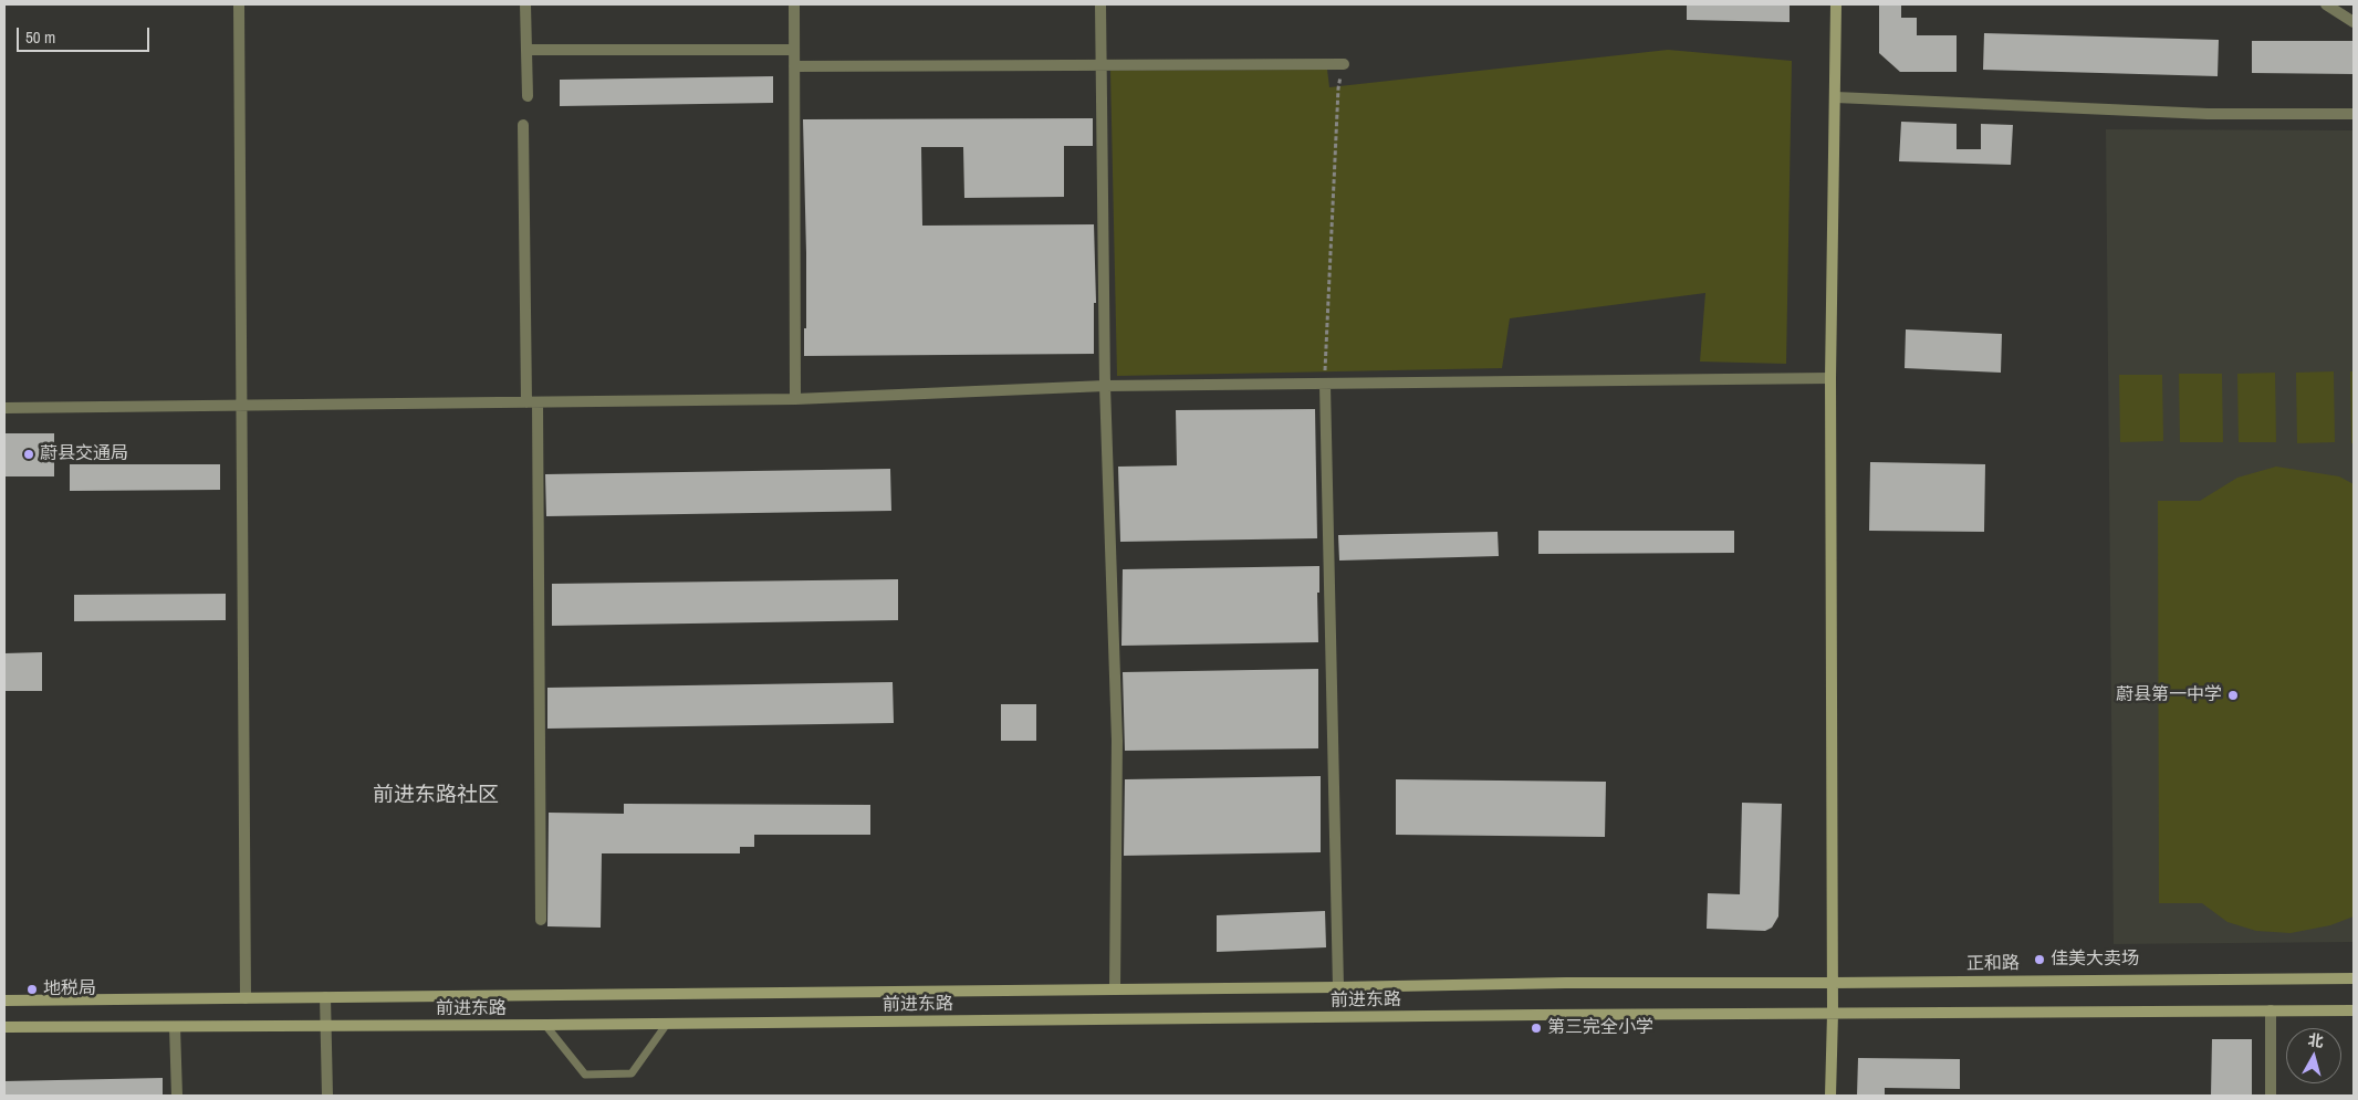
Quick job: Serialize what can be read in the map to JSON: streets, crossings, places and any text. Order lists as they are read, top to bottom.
{
  "streets": {
    "main road": ["正和路", "前进东路"]
  },
  "crossings": [
    ["正和路", "前进东路"]
  ],
  "districts": ["前进东路社区"],
  "places": [
    "蔚县交通局",
    "蔚县第一中学",
    "佳美大卖场",
    "地税局",
    "第三完全小学"
  ],
  "scale_bar": "50 m",
  "north": "top"
}
